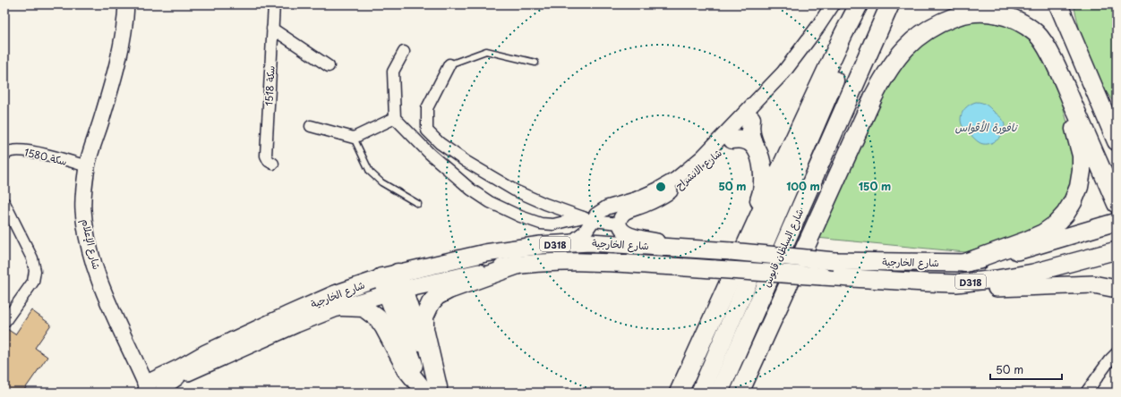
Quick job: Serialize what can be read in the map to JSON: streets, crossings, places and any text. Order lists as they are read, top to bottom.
{
  "streets": {
    "highway": ["شارع السلطان قابوس"],
    "main road": ["شارع الإعلام", "D318", "شارع الخارجية"],
    "street": ["سكة 1518", "سكة 1580", "شارع الانشراح"]
  },
  "crossings": [
    ["سكة 1580", "شارع الإعلام"],
    ["شارع الانشراح", "شارع الخارجية"],
    ["شارع الإعلام", "شارع الخارجية"]
  ],
  "water": ["نافورة الأقواس"],
  "scale_bar": "50 m",
  "rings": ["50 m", "100 m", "150 m"]
}
